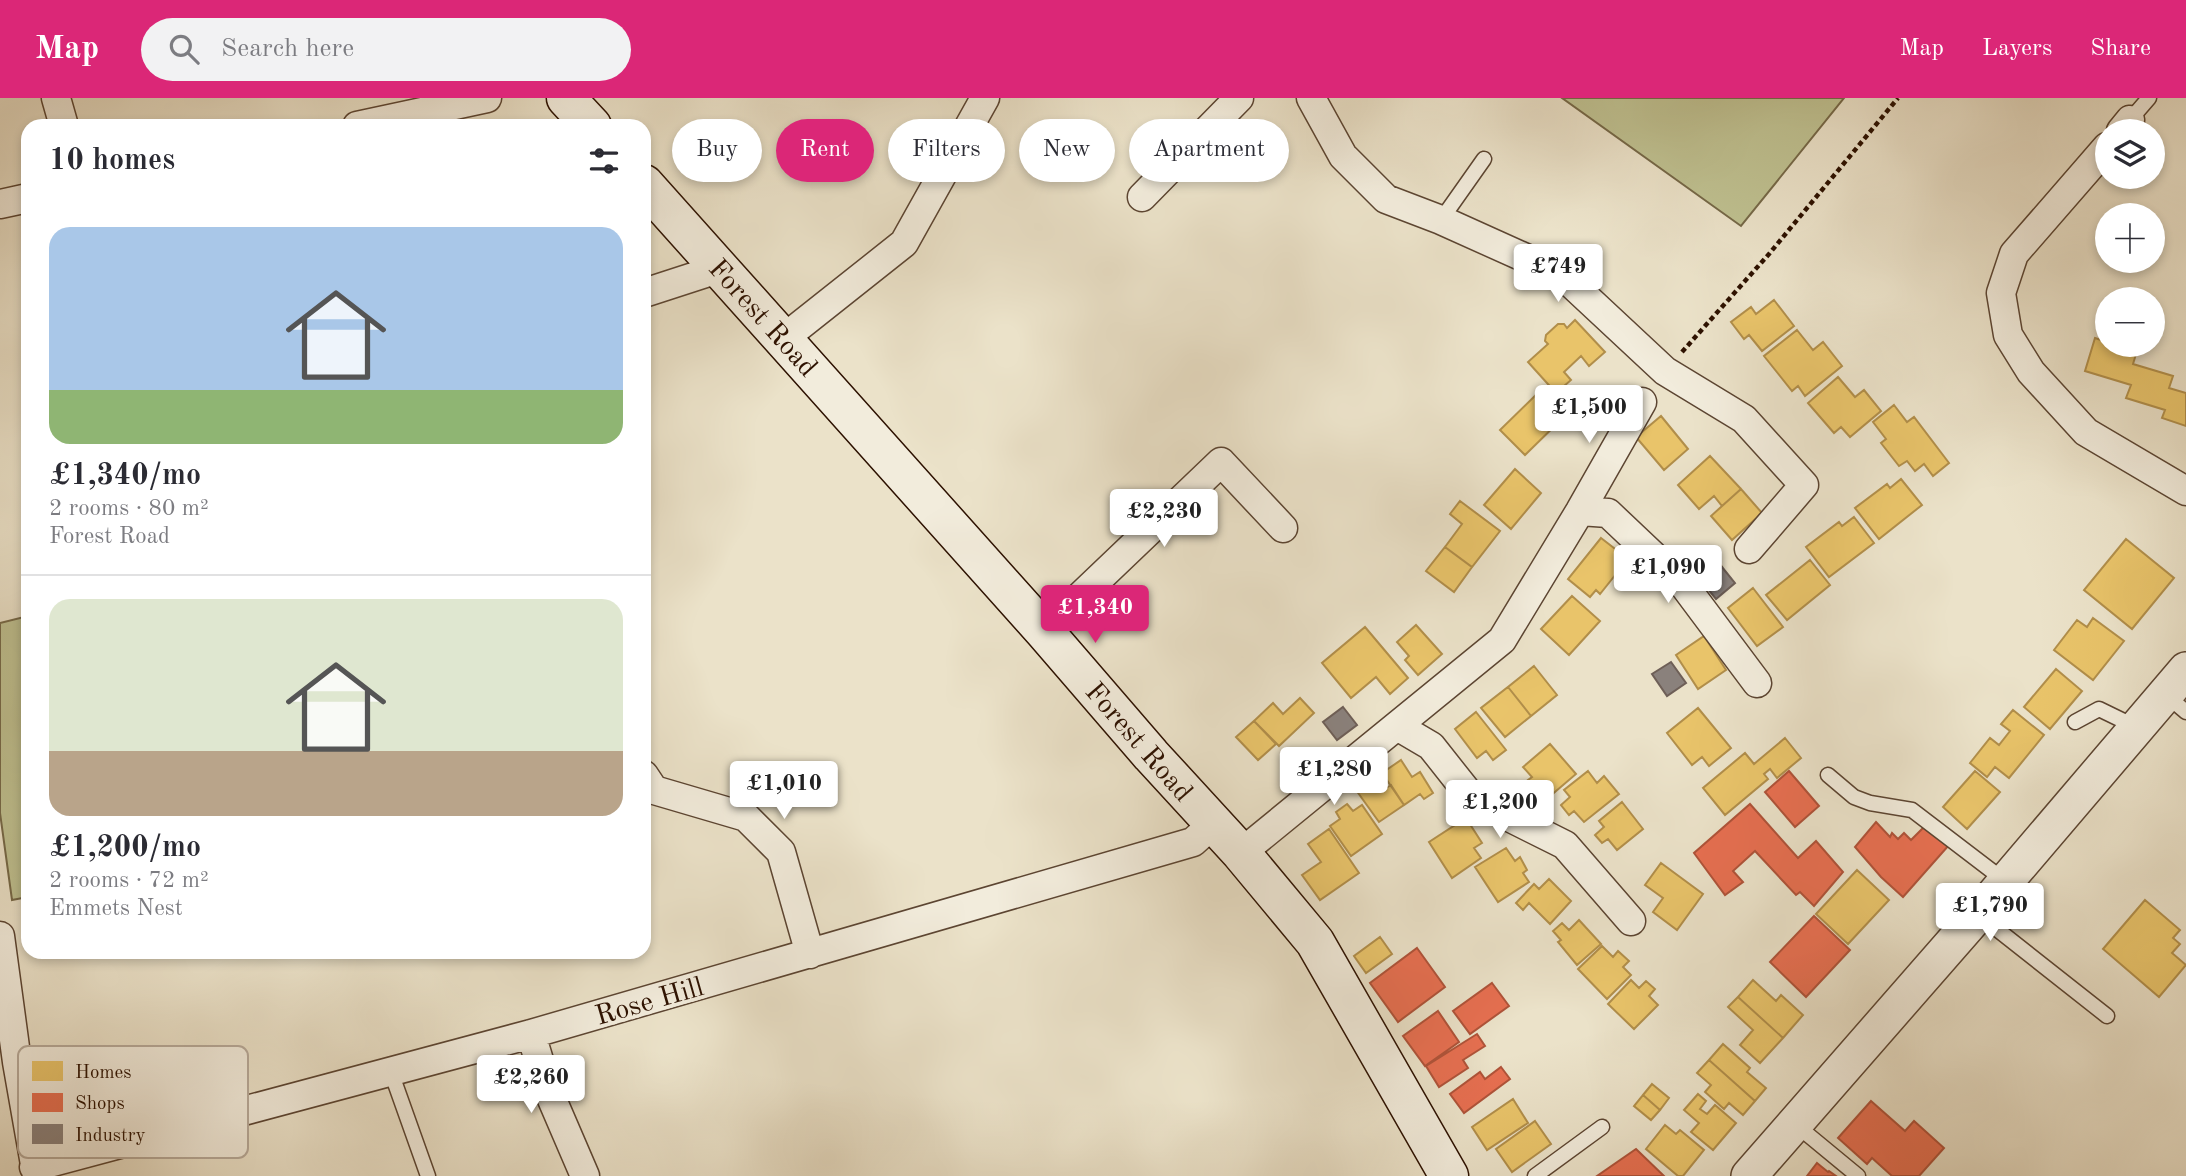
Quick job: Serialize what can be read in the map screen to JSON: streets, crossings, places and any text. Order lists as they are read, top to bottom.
{
  "streets": {
    "main road": ["Forest Road"],
    "street": ["Rose Hill"]
  },
  "crossings": [
    ["Forest Road", "Rose Hill"]
  ],
  "legend": ["Homes", "Shops", "Industry"],
  "page": {
    "header": "Map",
    "search": "Search here",
    "nav": ["Map", "Layers", "Share"],
    "map_buttons": ["+", "−"],
    "chip": [
      "Buy",
      "Rent",
      "Filters",
      "New",
      "Apartment"
    ],
    "heading": "10 homes",
    "list": [
      {
        "name": "£1,340/mo",
        "note": "2 rooms · 80 m² · Forest Road"
      },
      {
        "name": "£1,200/mo",
        "note": "2 rooms · 72 m² · Emmets Nest"
      }
    ],
    "price": [
      "£749",
      "£1,500",
      "£2,230",
      "£1,090",
      "£1,340",
      "£1,280",
      "£1,010",
      "£1,200",
      "£1,790",
      "£2,260"
    ]
  }
}
